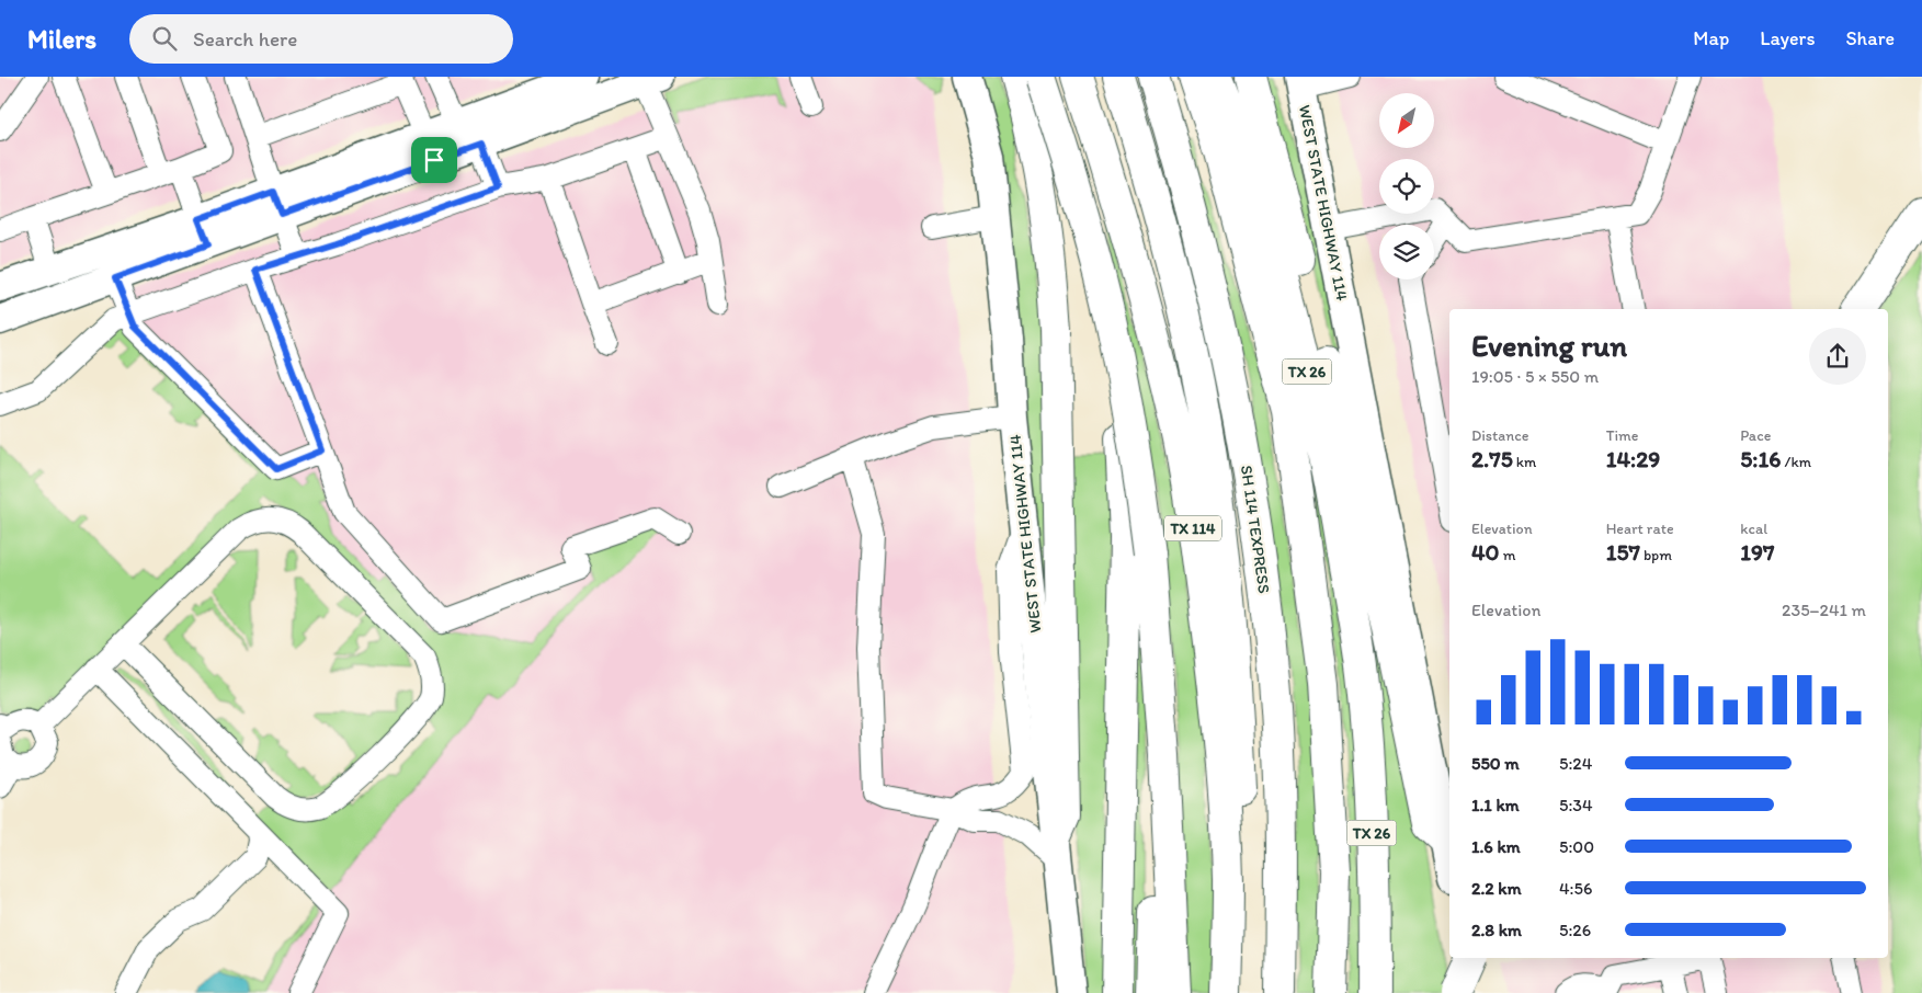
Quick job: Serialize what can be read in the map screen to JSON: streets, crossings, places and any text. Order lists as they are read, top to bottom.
{
  "streets": {
    "highway": ["TX 26", "TX 114", "SH 114 TEXPRESS"],
    "main road": ["WEST STATE HIGHWAY 114"]
  },
  "north": "bottom left",
  "page": {
    "header": "Milers",
    "search": "Search here",
    "nav": ["Map", "Layers", "Share"],
    "heading": ["Evening run", "19:05 · 5 × 550 m"],
    "stats": [
      ["Distance", "2.75 km"],
      ["Time", "14:29"],
      ["Pace", "5:16 /km"],
      ["Elevation", "40 m"],
      ["Heart rate", "157 bpm"],
      ["kcal", "197"]
    ],
    "chart": ["Elevation", "235–241 m"],
    "list": [
      {
        "name": "550 m",
        "note": "5:24"
      },
      {
        "name": "1.1 km",
        "note": "5:34"
      },
      {
        "name": "1.6 km",
        "note": "5:00"
      },
      {
        "name": "2.2 km",
        "note": "4:56"
      },
      {
        "name": "2.8 km",
        "note": "5:26"
      }
    ]
  }
}
